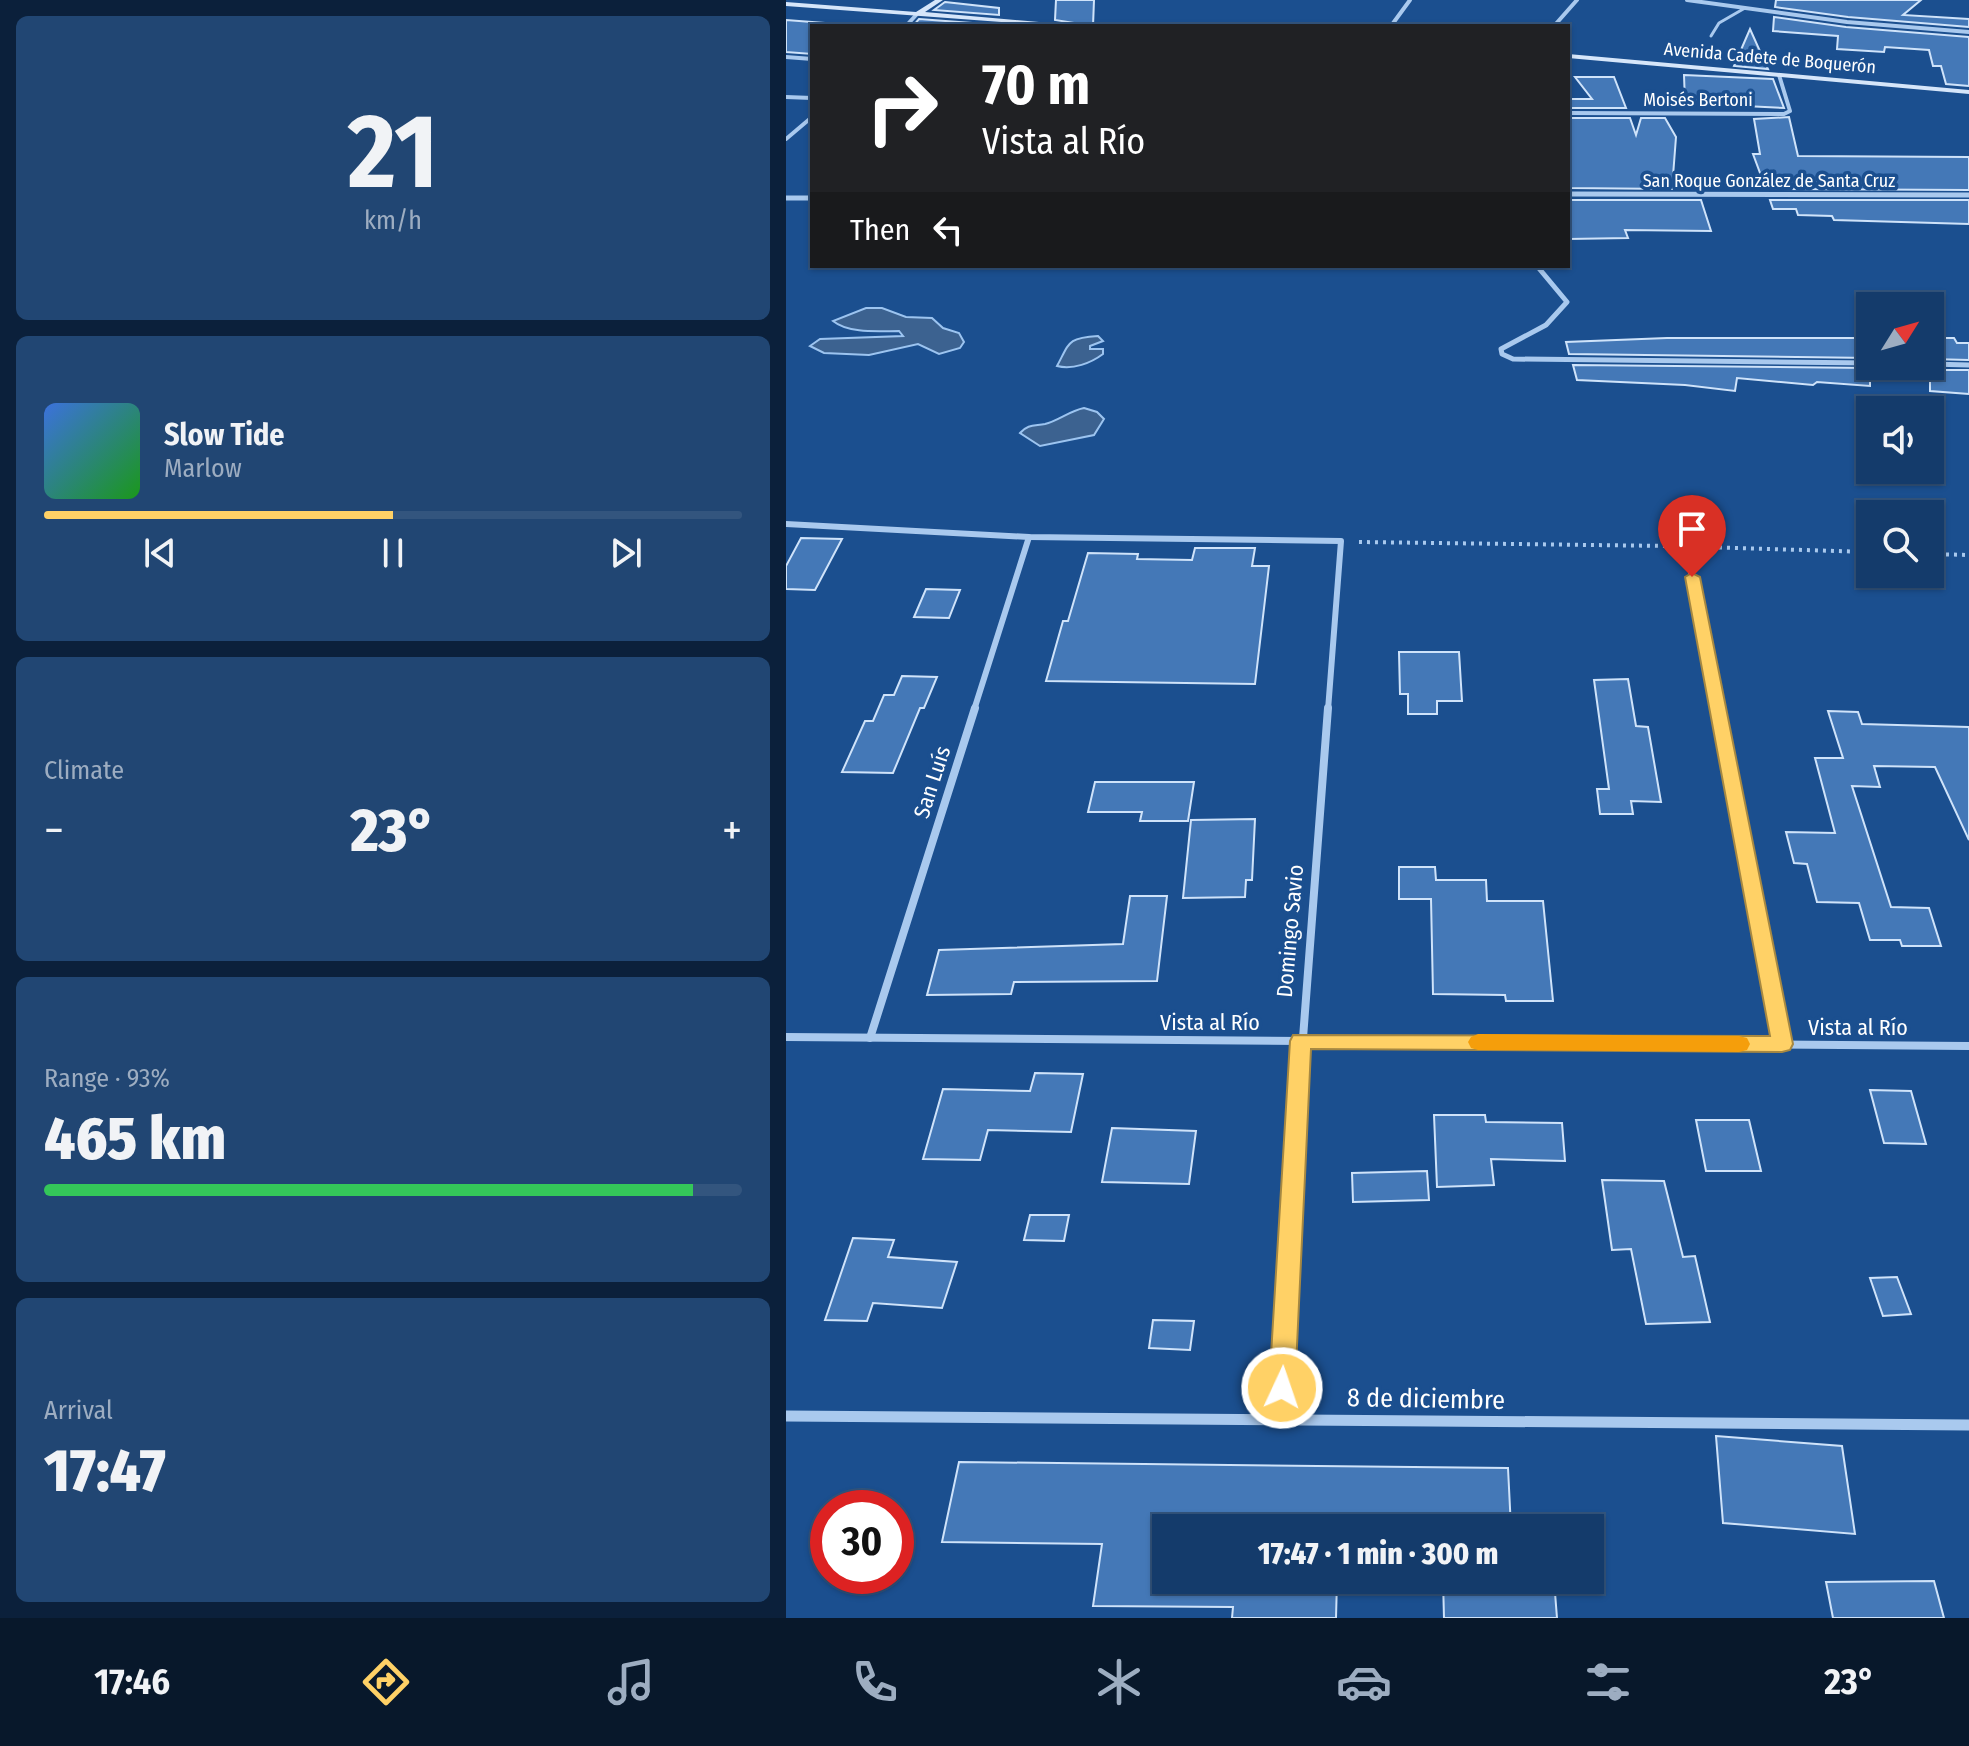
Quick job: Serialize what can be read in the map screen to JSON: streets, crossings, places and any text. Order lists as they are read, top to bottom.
{
  "streets": {
    "main road": ["Avenida Cadete de Boquerón"],
    "street": [
      "Moisés Bertoni",
      "San Roque González de Santa Cruz",
      "San Luís",
      "Domingo Savio",
      "Vista al Río",
      "8 de diciembre"
    ]
  },
  "crossings": [
    ["Avenida Cadete de Boquerón", "Moisés Bertoni"],
    ["San Luís", "Vista al Río"],
    ["Domingo Savio", "Vista al Río"],
    ["Domingo Savio", "8 de diciembre"]
  ],
  "north": "top right",
  "page": {
    "tile": [
      ["21", "km/h"],
      "Climate",
      ["Range · 93%", "465 km"],
      ["Arrival", "17:47"]
    ],
    "turn": ["70 m", "Vista al Río"],
    "then": "Then",
    "song": ["Slow Tide", "Marlow"],
    "heat": ["−", "23°", "+"],
    "limit": "30",
    "trip": "17:47 · 1 min · 300 m",
    "tabs": ["17:46", "23°"]
  }
}
